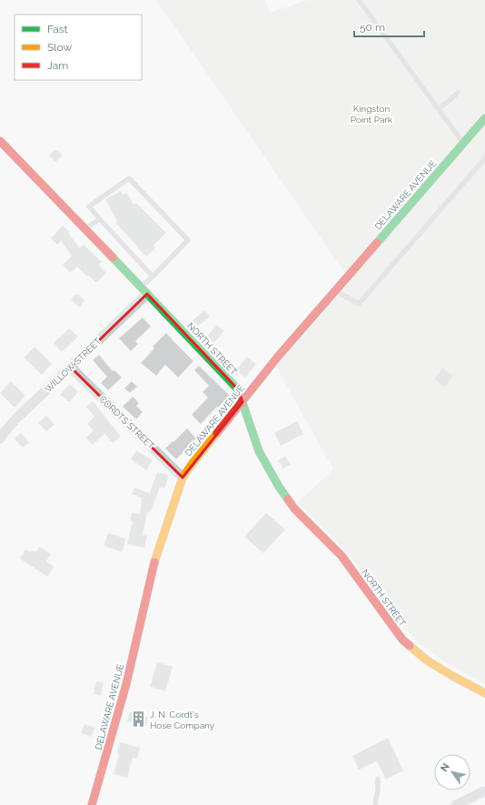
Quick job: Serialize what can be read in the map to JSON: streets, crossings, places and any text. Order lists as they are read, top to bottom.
{
  "streets": {
    "street": [
      "DELAWARE AVENUE",
      "NORTH STREET",
      "WILLOW STREET",
      "CORDTS STREET"
    ]
  },
  "crossings": [
    ["DELAWARE AVENUE", "NORTH STREET"],
    ["DELAWARE AVENUE", "CORDTS STREET"],
    ["NORTH STREET", "WILLOW STREET"],
    ["WILLOW STREET", "CORDTS STREET"]
  ],
  "parks": ["Kingston Point Park"],
  "places": {
    "building": ["J. N. Cordt's Hose Company"]
  },
  "legend": ["Fast", "Slow", "Jam"],
  "scale_bar": "50 m",
  "north": "top left"
}
